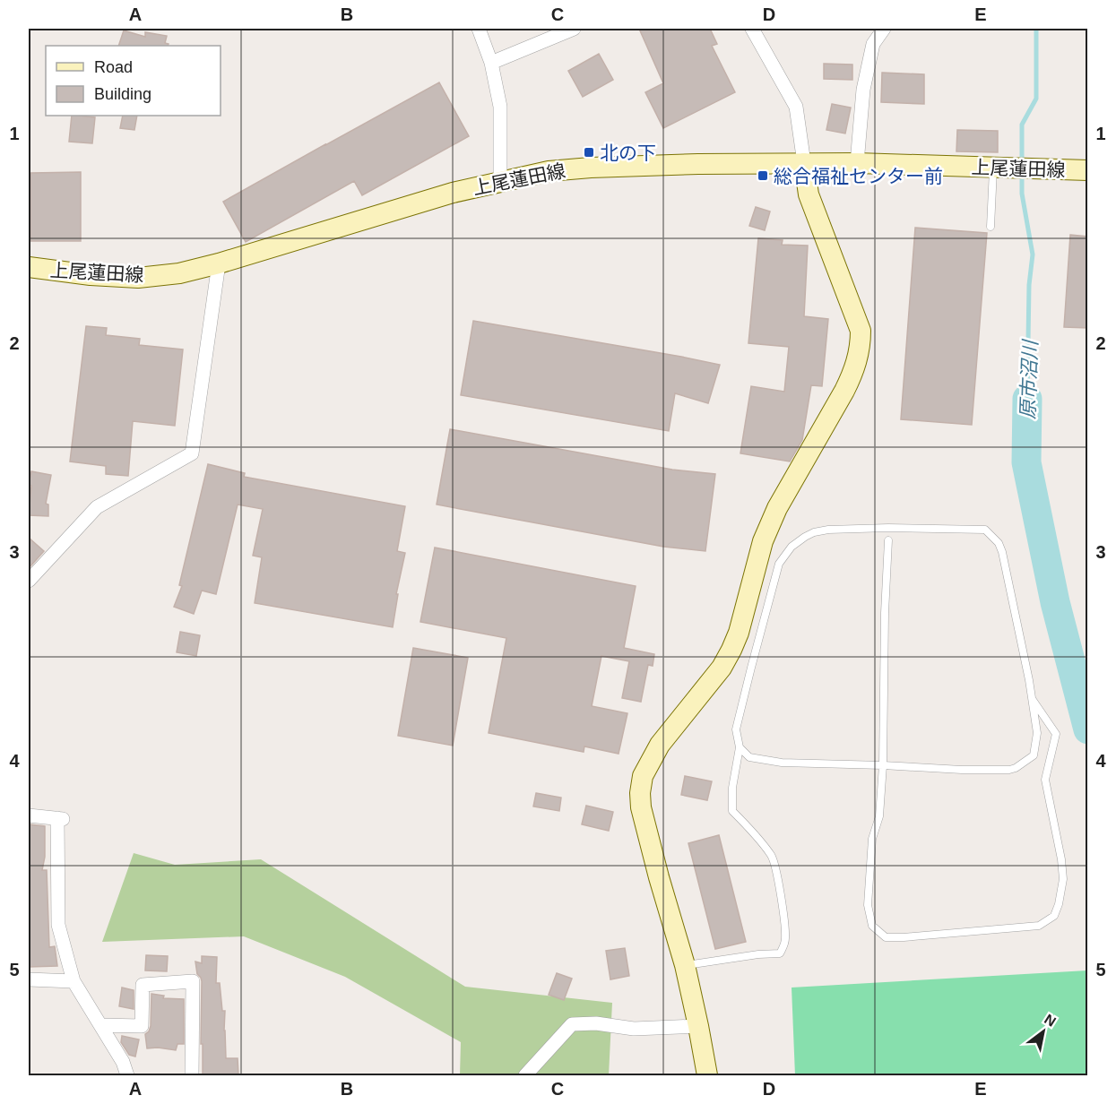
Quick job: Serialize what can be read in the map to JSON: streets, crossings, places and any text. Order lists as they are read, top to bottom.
{
  "streets": {
    "main road": ["上尾蓮田線"]
  },
  "water": ["原市沼川"],
  "places": {
    "transit": ["北の下", "総合福祉センター前"]
  },
  "legend": ["Road", "Building"],
  "north": "top right",
  "grid": {
    "columns": [
      "A",
      "B",
      "C",
      "D",
      "E"
    ],
    "rows": [
      "1",
      "2",
      "3",
      "4",
      "5"
    ]
  }
}
